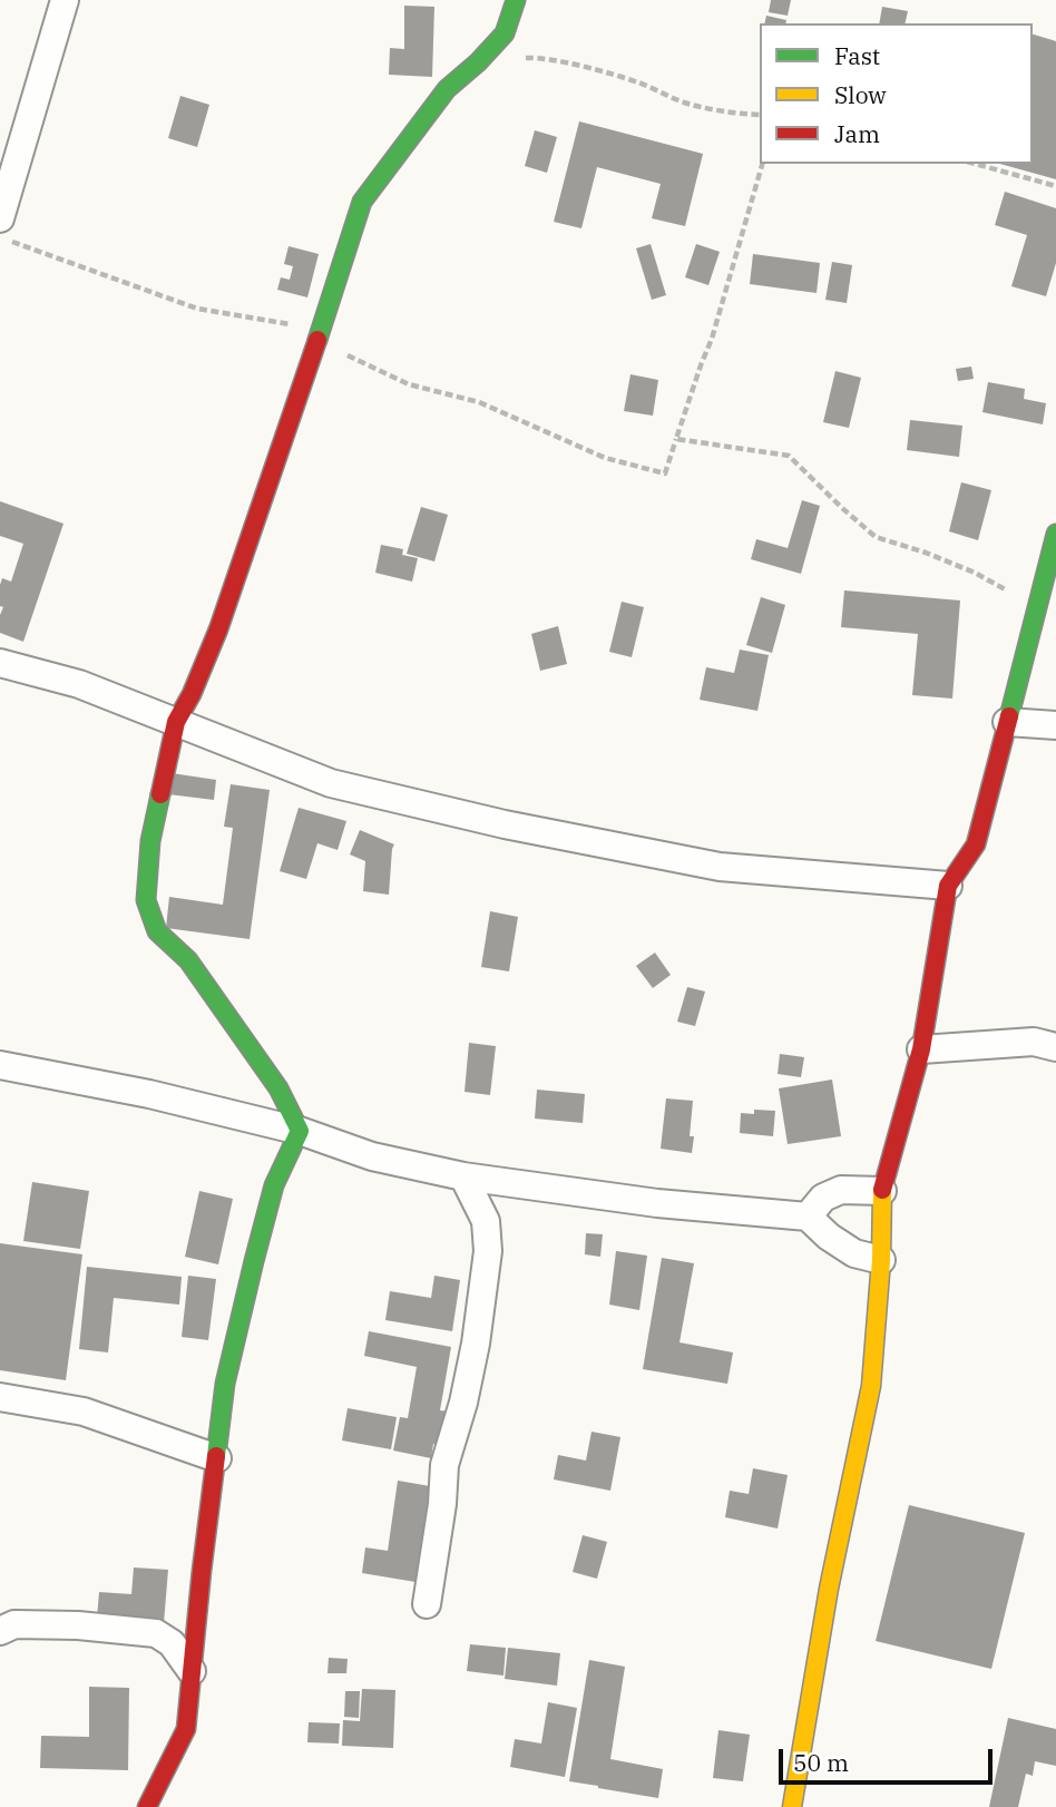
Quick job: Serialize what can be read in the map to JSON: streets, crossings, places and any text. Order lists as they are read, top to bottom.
{
  "legend": ["Fast", "Slow", "Jam"],
  "scale_bar": "50 m"
}
